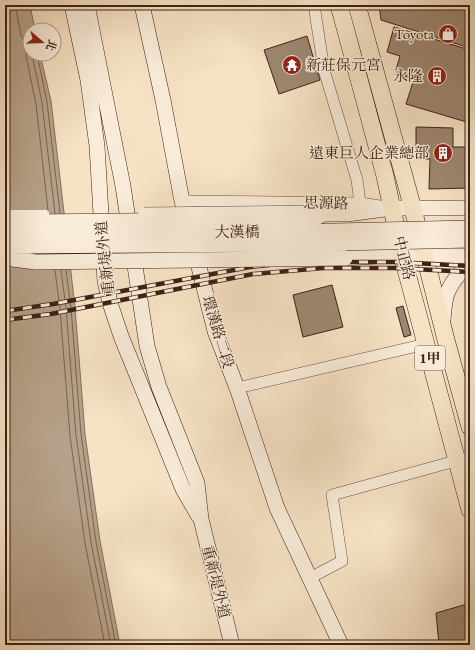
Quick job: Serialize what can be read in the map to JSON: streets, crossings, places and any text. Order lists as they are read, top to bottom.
{
  "streets": {
    "main road": [
      "思源路",
      "大漢橋",
      "重新堤外道",
      "中正路",
      "環漢路二段",
      "1甲"
    ]
  },
  "crossings": [
    ["思源路", "中正路"],
    ["思源路", "環漢路二段"]
  ],
  "places": {
    "shop": ["Toyota"],
    "temple": ["新莊保元宮"],
    "building": ["永隆", "遠東巨人企業總部"]
  },
  "north": "right"
}
